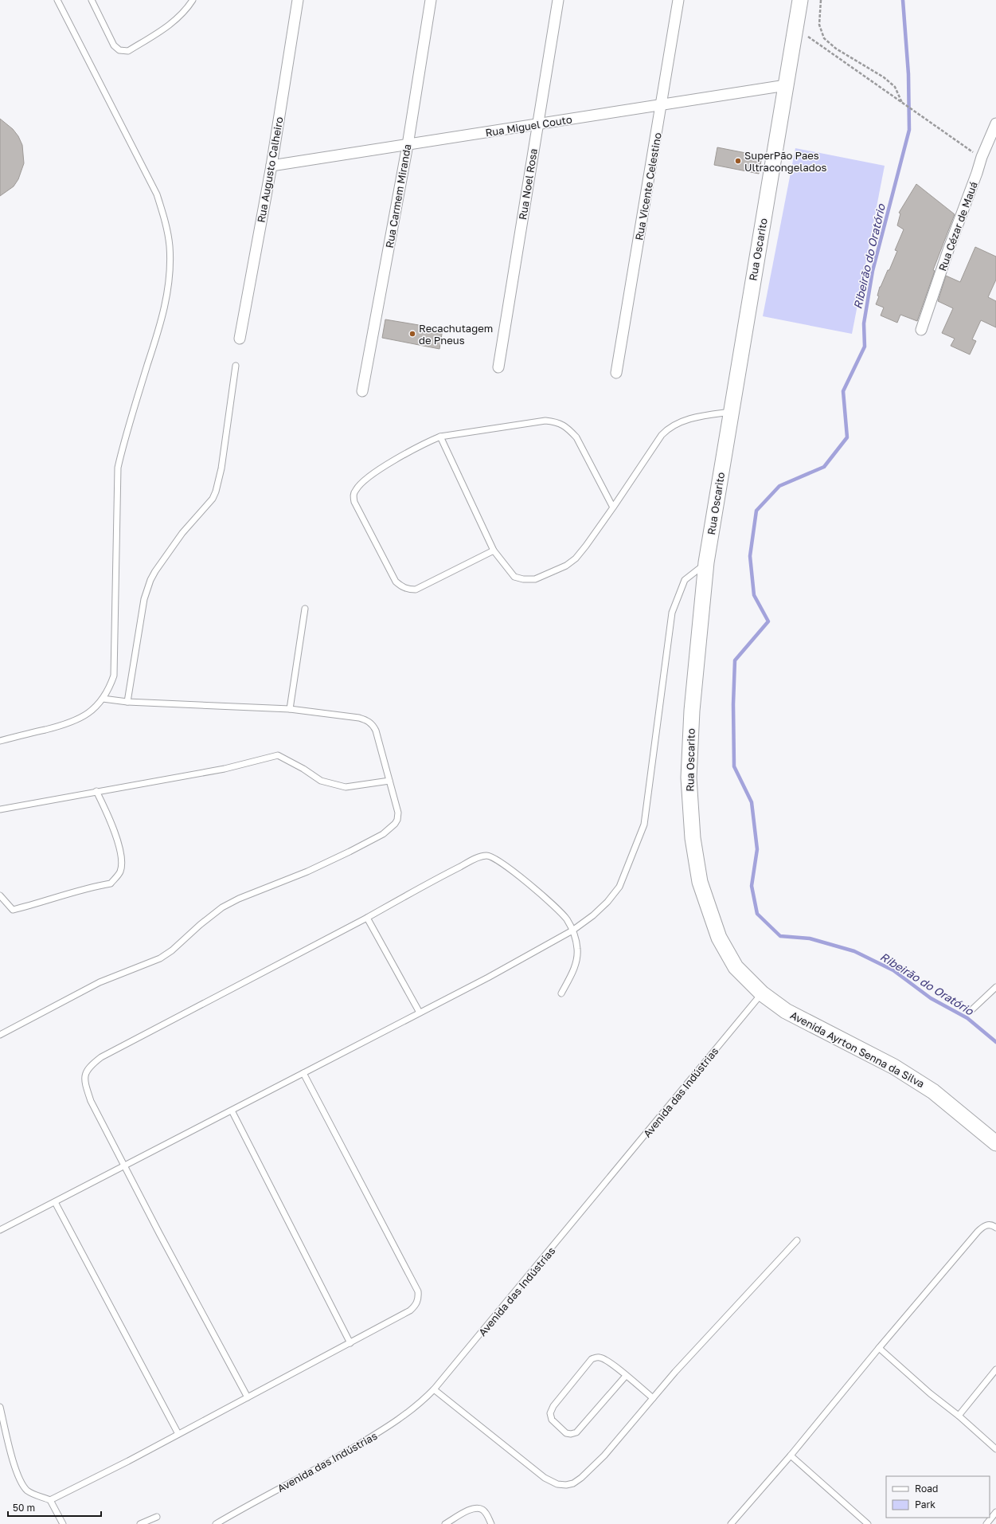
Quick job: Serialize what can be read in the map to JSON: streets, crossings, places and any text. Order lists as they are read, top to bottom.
{
  "streets": {
    "main road": ["Rua Oscarito", "Avenida Ayrton Senna da Silva"],
    "street": [
      "Rua Miguel Couto",
      "Rua Augusto Calheiro",
      "Rua Noel Rosa",
      "Rua Vicente Celestino",
      "Rua Carmem Miranda",
      "Rua Cézar de Mauá"
    ],
    "lane": ["Avenida das Indústrias"]
  },
  "crossings": [
    ["Rua Miguel Couto", "Rua Augusto Calheiro"],
    ["Rua Miguel Couto", "Rua Noel Rosa"],
    ["Rua Miguel Couto", "Rua Vicente Celestino"],
    ["Rua Miguel Couto", "Rua Carmem Miranda"],
    ["Rua Miguel Couto", "Rua Oscarito"],
    ["Rua Oscarito", "Avenida Ayrton Senna da Silva"],
    ["Rua Oscarito", "Avenida das Indústrias"],
    ["Avenida Ayrton Senna da Silva", "Avenida das Indústrias"]
  ],
  "water": ["Ribeirão do Oratório"],
  "places": ["SuperPão Paes Ultracongelados", "Recachutagem de Pneus"],
  "legend": ["Road", "Park"],
  "scale_bar": "50 m"
}
